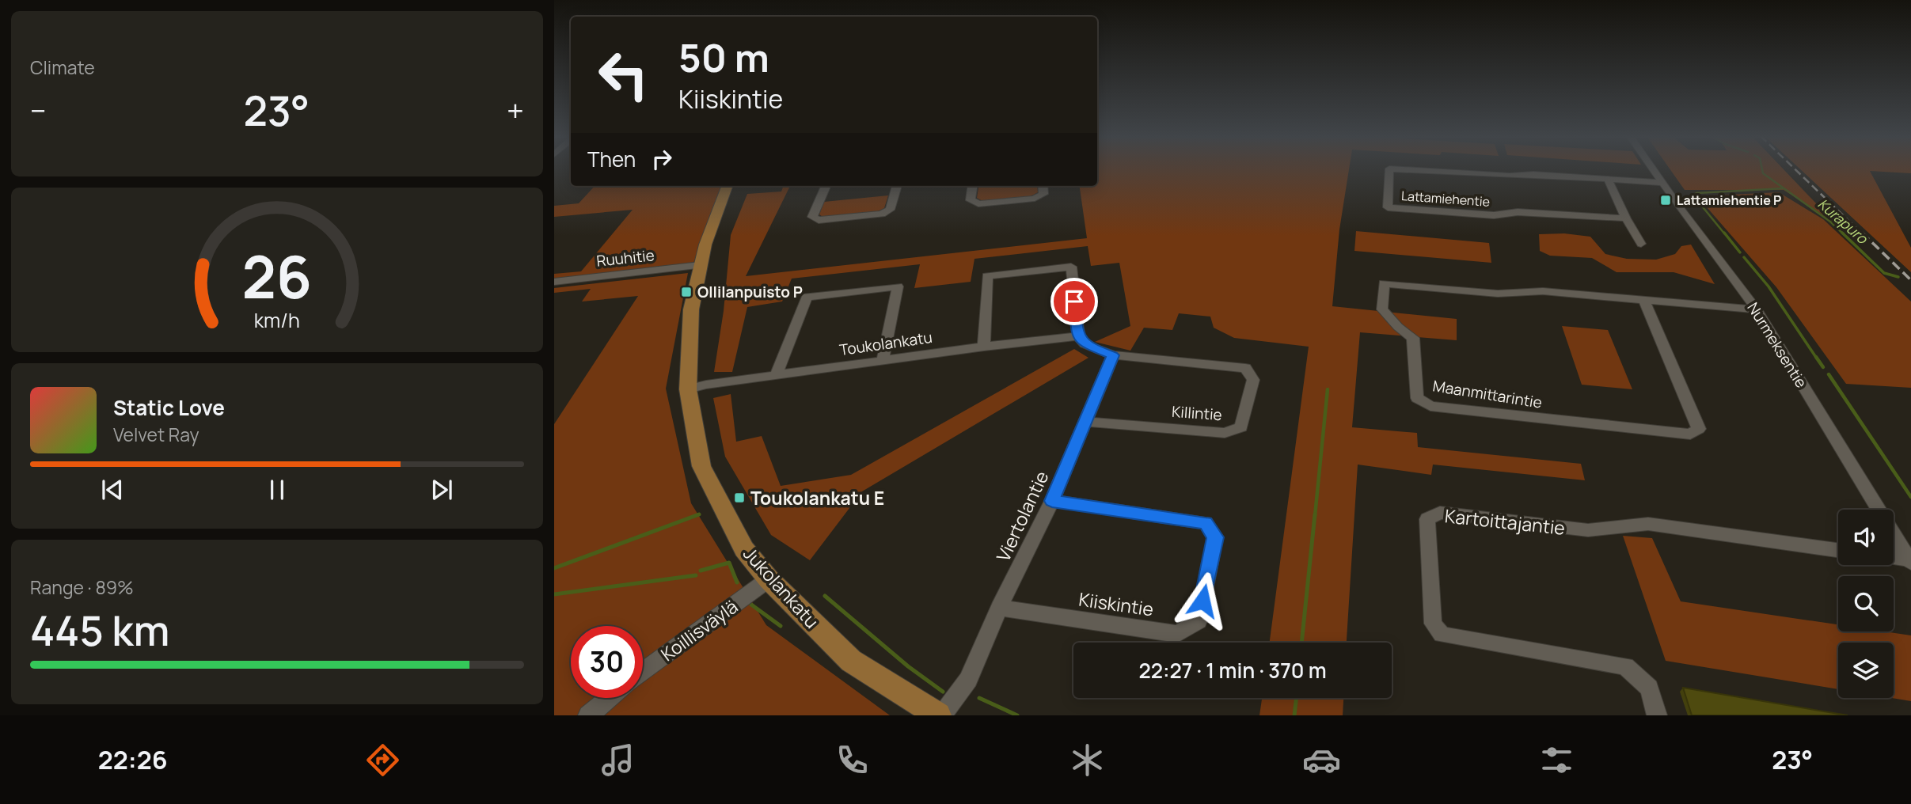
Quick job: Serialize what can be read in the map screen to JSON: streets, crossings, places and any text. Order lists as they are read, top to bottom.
{
  "streets": {
    "main road": ["Jukolankatu"],
    "street": [
      "Lattamiehentie",
      "Ruuhitie",
      "Toukolankatu",
      "Nurmeksentie",
      "Maanmittarintie",
      "Killintie",
      "Viertolantie",
      "Kartoittajantie",
      "Kiiskintie",
      "Koillisväylä"
    ]
  },
  "crossings": [
    ["Lattamiehentie", "Nurmeksentie"],
    ["Ruuhitie", "Jukolankatu"],
    ["Toukolankatu", "Jukolankatu"],
    ["Nurmeksentie", "Maanmittarintie"],
    ["Killintie", "Viertolantie"],
    ["Viertolantie", "Kiiskintie"],
    ["Jukolankatu", "Koillisväylä"]
  ],
  "water": ["Kurapuro"],
  "places": {
    "transit": ["Lattamiehentie P", "Ollilanpuisto P", "Toukolankatu E"]
  },
  "page": {
    "tile": [
      "Climate",
      ["Range · 89%", "445 km"]
    ],
    "turn": ["50 m", "Kiiskintie"],
    "heat": ["−", "23°", "+"],
    "then": "Then",
    "song": ["Static Love", "Velvet Ray"],
    "limit": "30",
    "trip": "22:27 · 1 min · 370 m",
    "tabs": ["22:26", "23°"],
    "gauge": ["26", "km/h"]
  }
}
